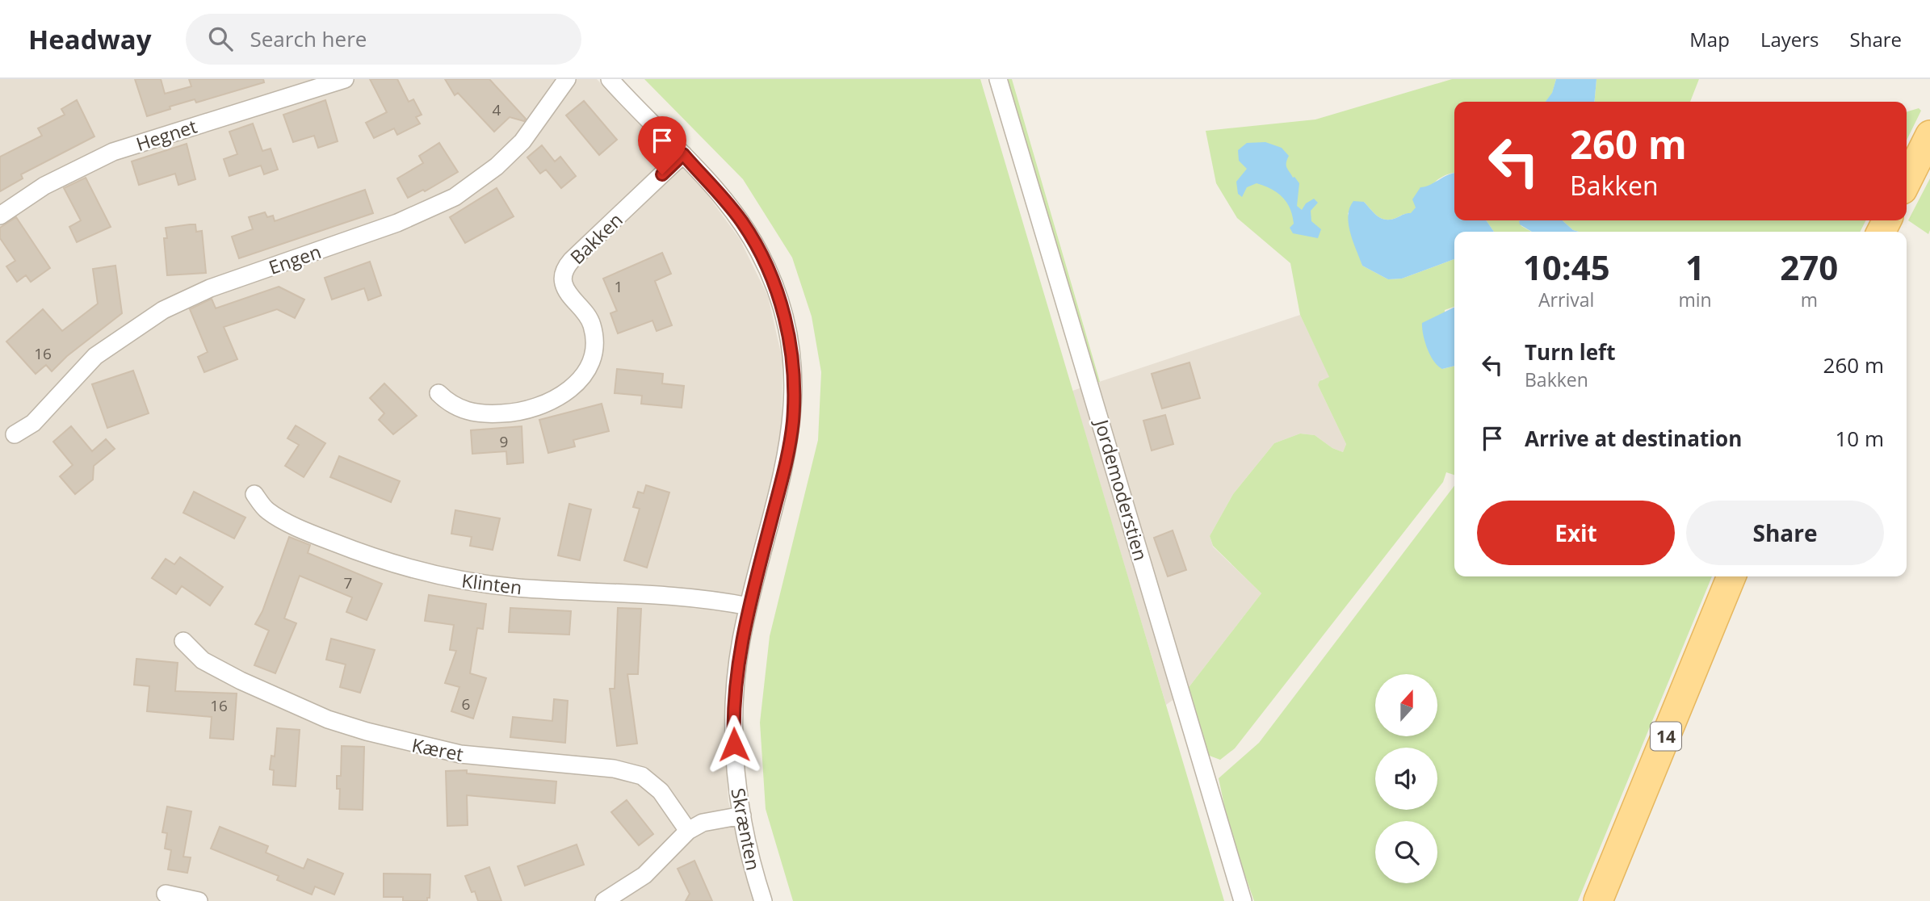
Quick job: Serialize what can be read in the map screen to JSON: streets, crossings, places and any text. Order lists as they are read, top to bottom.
{
  "streets": {
    "main road": ["14"],
    "street": [
      "Hegnet",
      "Bakken",
      "Engen",
      "Jordemoderstien",
      "Klinten",
      "Kæret",
      "Skrænten"
    ]
  },
  "crossings": [
    ["Bakken", "Skrænten"],
    ["Klinten", "Skrænten"]
  ],
  "house_numbers": [
    "4",
    "1",
    "16",
    "9",
    "7",
    "6",
    "16"
  ],
  "north": "top",
  "page": {
    "header": "Headway",
    "search": "Search here",
    "nav": ["Map", "Layers", "Share"],
    "turn": ["260 m", "Bakken"],
    "eta": [
      "10:45",
      "Arrival",
      "1",
      "min",
      "270",
      "m"
    ],
    "list": [
      {
        "name": "Turn left",
        "note": "Bakken",
        "value": "260 m"
      },
      {
        "name": "Arrive at destination",
        "value": "10 m"
      }
    ],
    "buttons": ["Exit", "Share"]
  }
}
